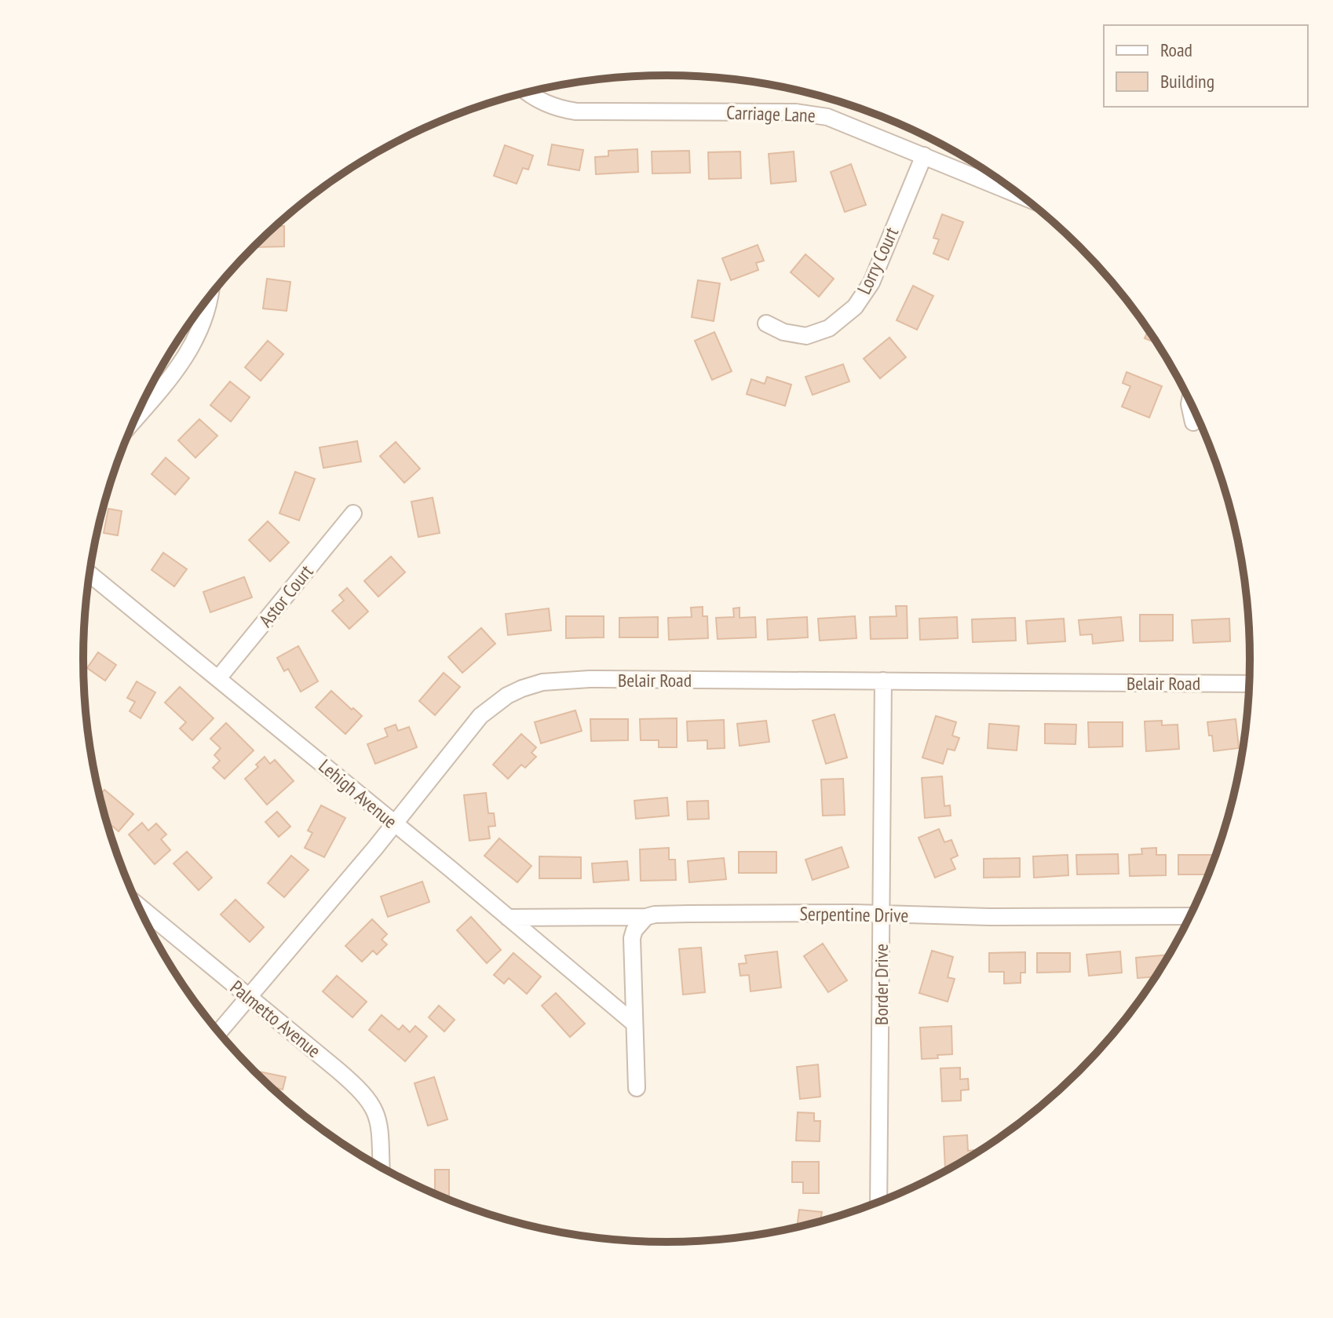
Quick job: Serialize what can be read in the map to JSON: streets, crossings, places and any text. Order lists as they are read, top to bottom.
{
  "streets": {
    "street": [
      "Carriage Lane",
      "Lorry Court",
      "Astor Court",
      "Belair Road",
      "Lehigh Avenue",
      "Serpentine Drive",
      "Border Drive",
      "Palmetto Avenue"
    ]
  },
  "crossings": [
    ["Carriage Lane", "Lorry Court"],
    ["Astor Court", "Lehigh Avenue"],
    ["Belair Road", "Lehigh Avenue"],
    ["Belair Road", "Border Drive"],
    ["Belair Road", "Palmetto Avenue"],
    ["Lehigh Avenue", "Serpentine Drive"],
    ["Serpentine Drive", "Border Drive"]
  ],
  "legend": ["Road", "Building"]
}
